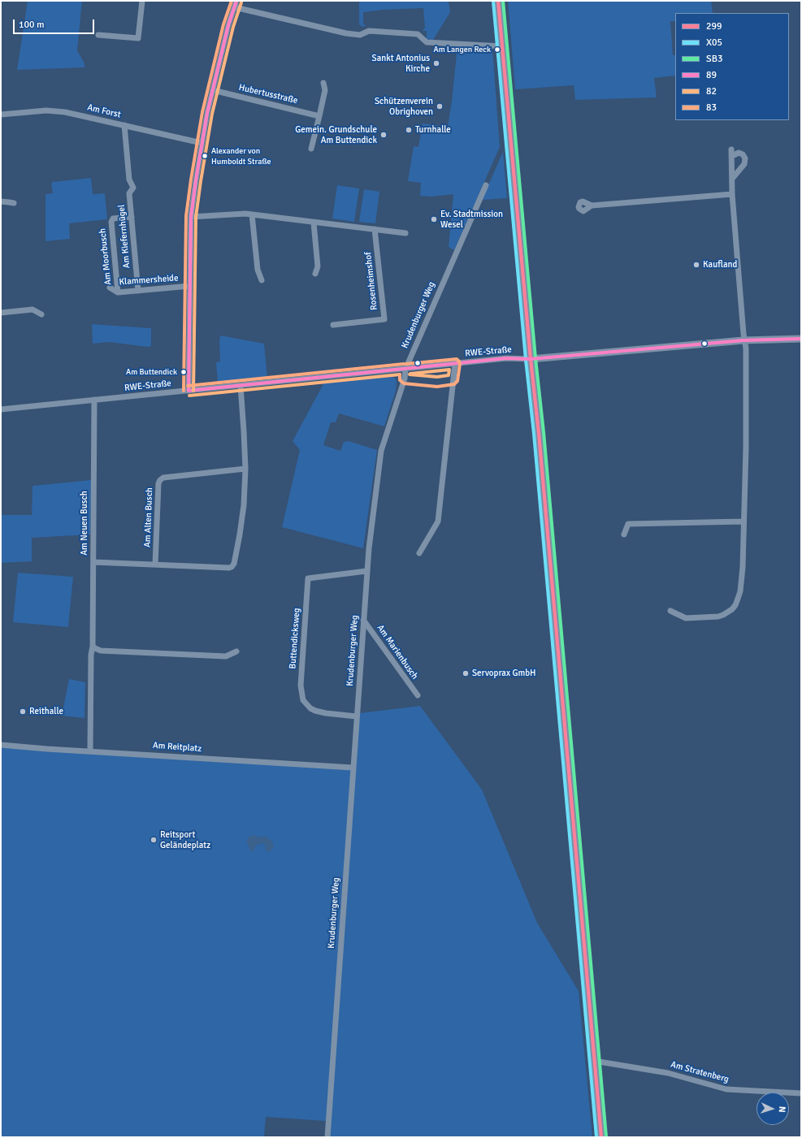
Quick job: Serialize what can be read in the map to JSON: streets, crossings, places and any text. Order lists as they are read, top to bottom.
{
  "streets": {
    "street": [
      "Hubertusstraße",
      "Am Forst",
      "Am Kiefernhügel",
      "Am Moorbusch",
      "Klammersheide",
      "Rosenheimshof",
      "Krudenburger Weg",
      "RWE-Straße",
      "Am Alten Busch",
      "Am Neuen Busch",
      "Buttendicksweg",
      "Am Marienbusch",
      "Am Reitplatz",
      "Am Stratenberg"
    ]
  },
  "crossings": [
    ["Am Forst", "Am Kiefernhügel"],
    ["Am Kiefernhügel", "Am Moorbusch"],
    ["Am Kiefernhügel", "Klammersheide"],
    ["Am Moorbusch", "Klammersheide"],
    ["Krudenburger Weg", "RWE-Straße"],
    ["Krudenburger Weg", "Buttendicksweg"],
    ["Krudenburger Weg", "Am Marienbusch"],
    ["Krudenburger Weg", "Am Reitplatz"],
    ["RWE-Straße", "Am Neuen Busch"],
    ["Am Neuen Busch", "Am Reitplatz"]
  ],
  "places": [
    "Am Langen Reck",
    "Sankt Antonius Kirche",
    "Schützenverein Obrighoven",
    "Turnhalle",
    "Gemein. Grundschule Am Buttendick",
    "Alexander von Humboldt Straße",
    "Ev. Stadtmission Wesel",
    "Kaufland",
    "Am Buttendick",
    "Servoprax GmbH",
    "Reithalle",
    "Reitsport Geländeplatz"
  ],
  "lines": [
    "transit line 299",
    "transit line SB3",
    "transit line 89",
    "transit line 83",
    "transit line X05",
    "transit line 82"
  ],
  "legend": [
    "299",
    "X05",
    "SB3",
    "89",
    "82",
    "83"
  ],
  "scale_bar": "100 m",
  "north": "right"
}
